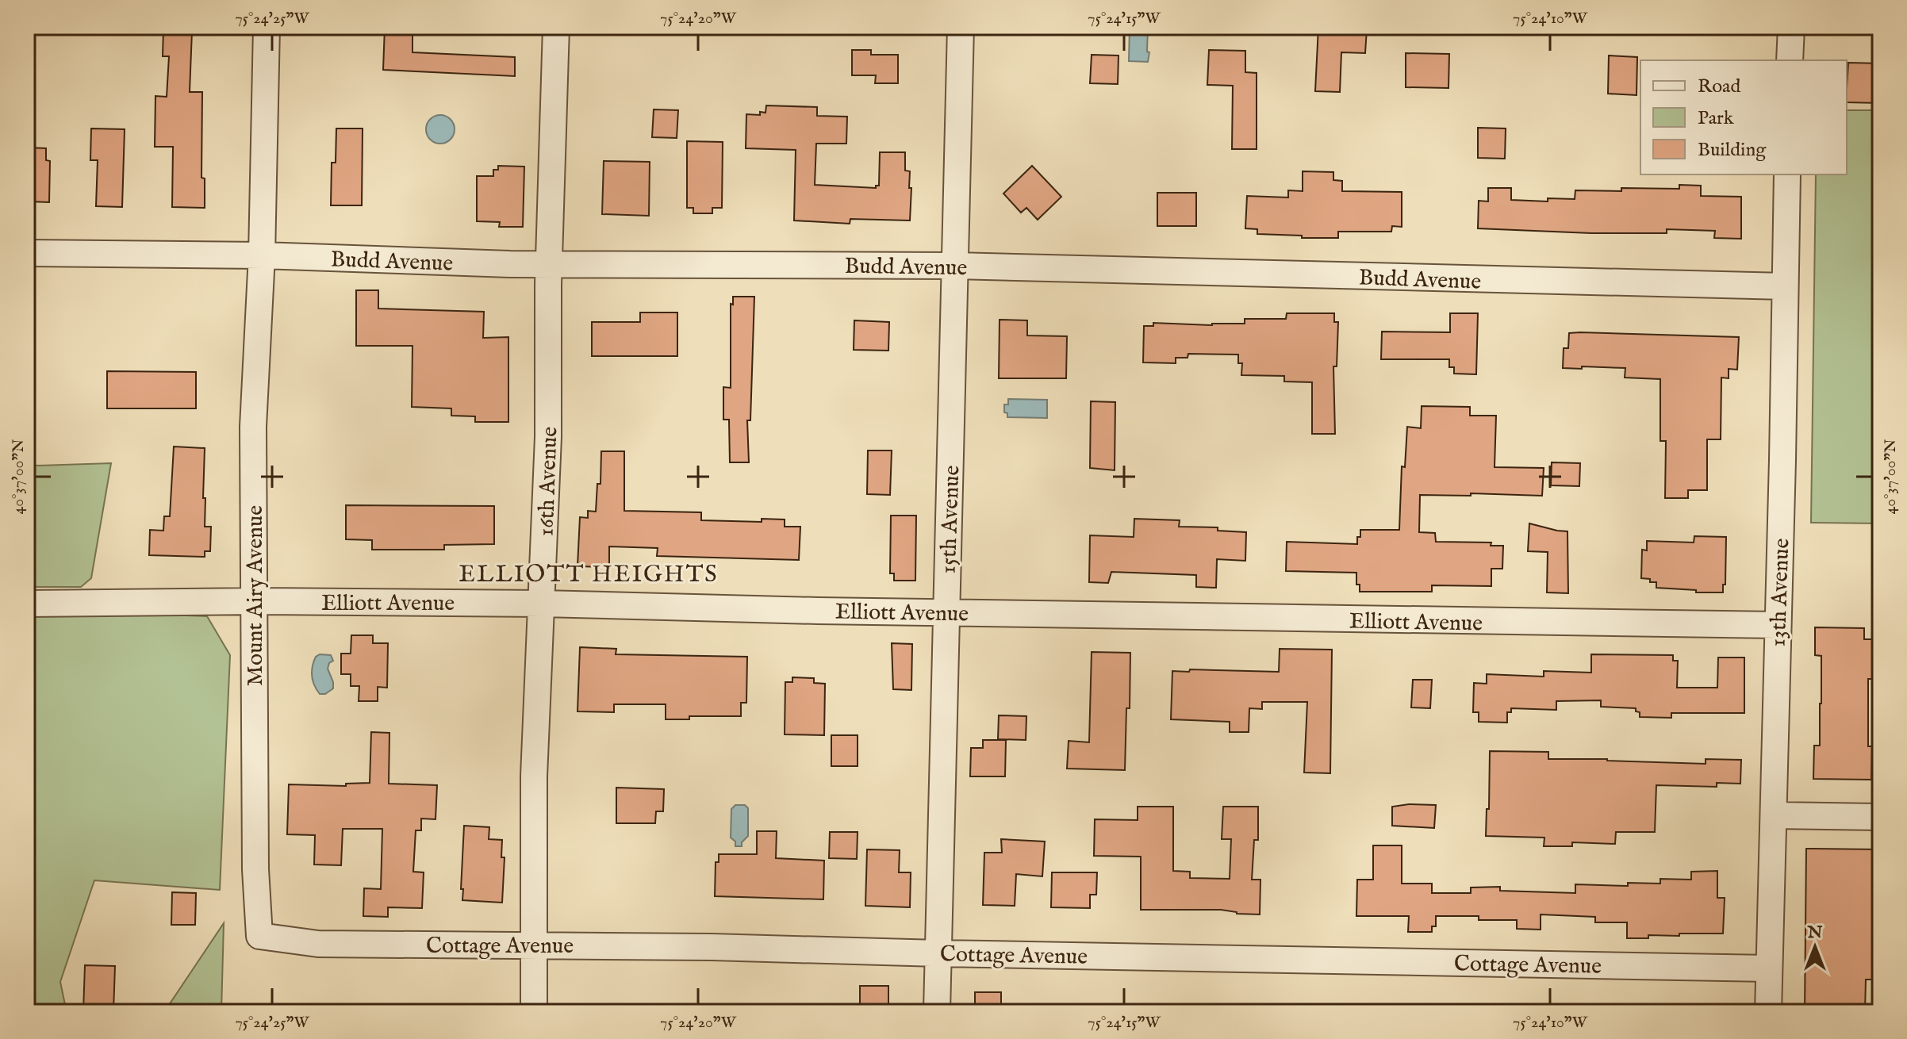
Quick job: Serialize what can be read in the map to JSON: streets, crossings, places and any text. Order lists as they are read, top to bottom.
{
  "streets": {
    "street": [
      "Budd Avenue",
      "16th Avenue",
      "15th Avenue",
      "13th Avenue",
      "Mount Airy Avenue",
      "Elliott Avenue",
      "Cottage Avenue"
    ]
  },
  "crossings": [
    ["Budd Avenue", "16th Avenue"],
    ["Budd Avenue", "15th Avenue"],
    ["Budd Avenue", "13th Avenue"],
    ["Budd Avenue", "Mount Airy Avenue"],
    ["16th Avenue", "Elliott Avenue"],
    ["16th Avenue", "Cottage Avenue"],
    ["15th Avenue", "Elliott Avenue"],
    ["15th Avenue", "Cottage Avenue"],
    ["13th Avenue", "Elliott Avenue"],
    ["13th Avenue", "Cottage Avenue"],
    ["Mount Airy Avenue", "Elliott Avenue"],
    ["Mount Airy Avenue", "Cottage Avenue"]
  ],
  "districts": ["ELLIOTT HEIGHTS"],
  "legend": ["Road", "Park", "Building"],
  "north": "top",
  "coordinates": [
    "75°24'25\"W",
    "75°24'20\"W",
    "75°24'15\"W",
    "75°24'10\"W",
    "40°37'00\"N"
  ]
}
